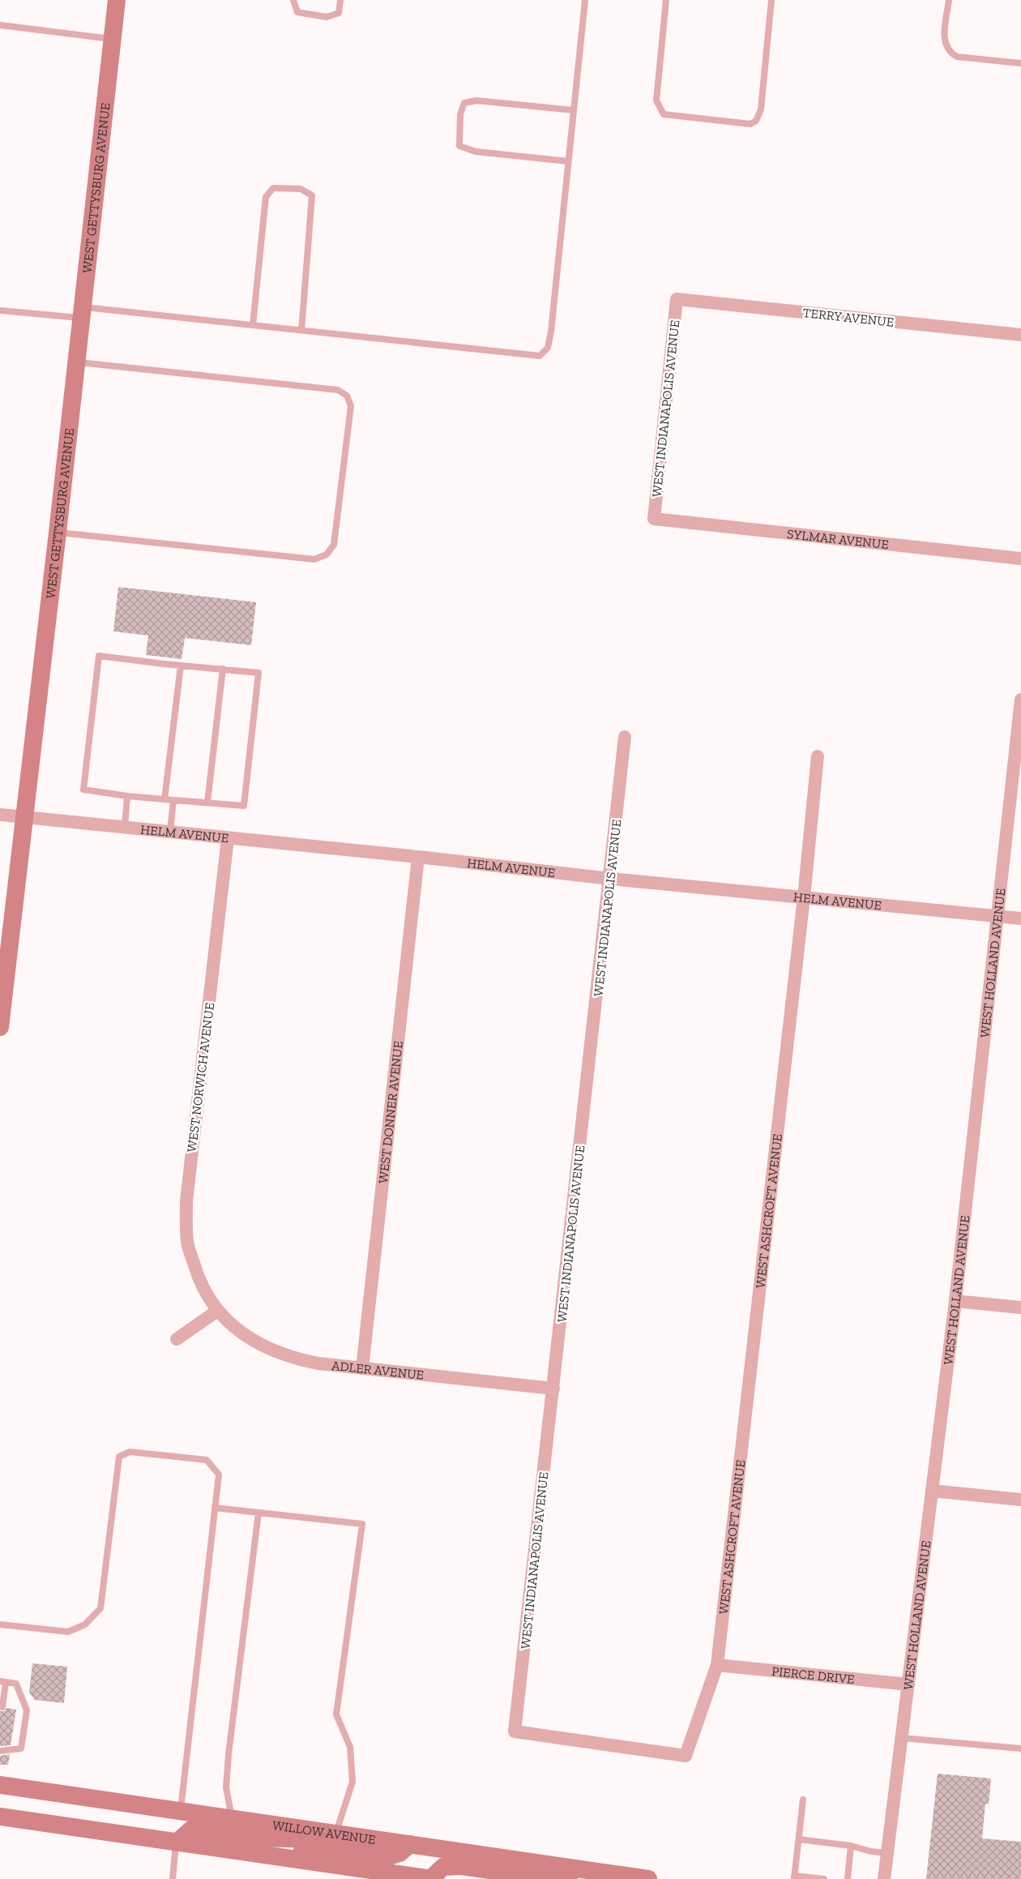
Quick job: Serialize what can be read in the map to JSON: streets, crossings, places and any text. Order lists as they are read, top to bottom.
{
  "streets": {
    "main road": ["WEST GETTYSBURG AVENUE", "WILLOW AVENUE"],
    "street": [
      "TERRY AVENUE",
      "WEST INDIANAPOLIS AVENUE",
      "SYLMAR AVENUE",
      "HELM AVENUE",
      "WEST HOLLAND AVENUE",
      "WEST NORWICH AVENUE",
      "WEST DONNER AVENUE",
      "WEST ASHCROFT AVENUE",
      "ADLER AVENUE",
      "PIERCE DRIVE"
    ]
  },
  "crossings": [
    ["WEST GETTYSBURG AVENUE", "HELM AVENUE"],
    ["TERRY AVENUE", "WEST INDIANAPOLIS AVENUE"],
    ["WEST INDIANAPOLIS AVENUE", "SYLMAR AVENUE"],
    ["WEST INDIANAPOLIS AVENUE", "HELM AVENUE"],
    ["WEST INDIANAPOLIS AVENUE", "WEST ASHCROFT AVENUE"],
    ["WEST INDIANAPOLIS AVENUE", "ADLER AVENUE"],
    ["HELM AVENUE", "WEST HOLLAND AVENUE"],
    ["HELM AVENUE", "WEST NORWICH AVENUE"],
    ["HELM AVENUE", "WEST DONNER AVENUE"],
    ["HELM AVENUE", "WEST ASHCROFT AVENUE"],
    ["WEST HOLLAND AVENUE", "PIERCE DRIVE"],
    ["WEST NORWICH AVENUE", "ADLER AVENUE"],
    ["WEST DONNER AVENUE", "ADLER AVENUE"],
    ["WEST ASHCROFT AVENUE", "PIERCE DRIVE"]
  ]
}
